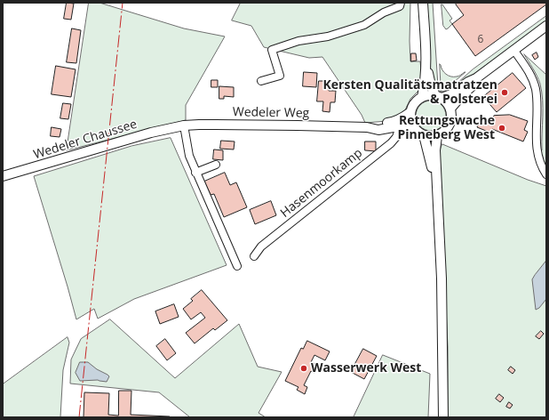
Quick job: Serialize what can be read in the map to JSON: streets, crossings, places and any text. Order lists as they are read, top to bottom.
{
  "streets": {
    "main road": ["Wedeler Weg", "Wedeler Chaussee"],
    "street": ["Hasenmoorkamp"]
  },
  "crossings": [
    ["Wedeler Weg", "Wedeler Chaussee"],
    ["Wedeler Weg", "Hasenmoorkamp"]
  ],
  "places": ["Kersten Qualitätsmatratzen & Polsterei", "Rettungswache Pinneberg West", "Wasserwerk West"],
  "house_numbers": ["6"]
}
